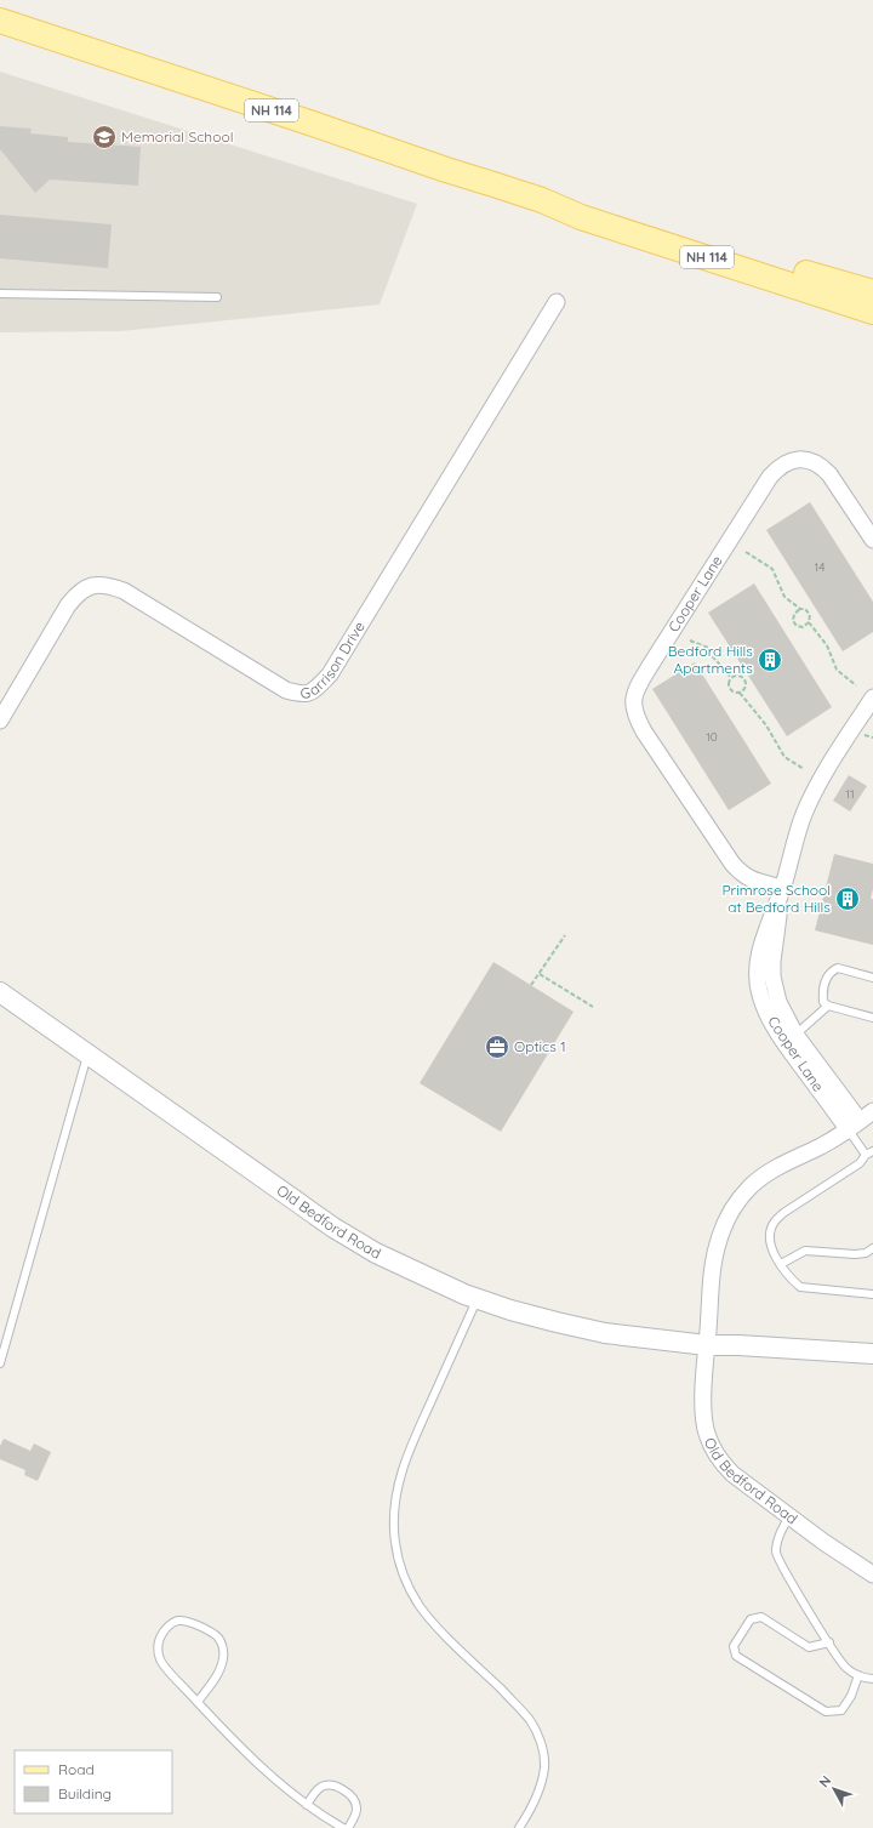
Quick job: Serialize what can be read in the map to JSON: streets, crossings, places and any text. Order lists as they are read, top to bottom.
{
  "streets": {
    "main road": ["NH 114"],
    "street": ["Cooper Lane", "Garrison Drive", "Old Bedford Road"]
  },
  "places": {
    "school or university": ["Memorial School"],
    "building": ["Bedford Hills Apartments", "Primrose School at Bedford Hills"],
    "office": ["Optics 1"]
  },
  "house_numbers": ["14", "10", "11"],
  "legend": ["Road", "Building"],
  "north": "top left"
}
